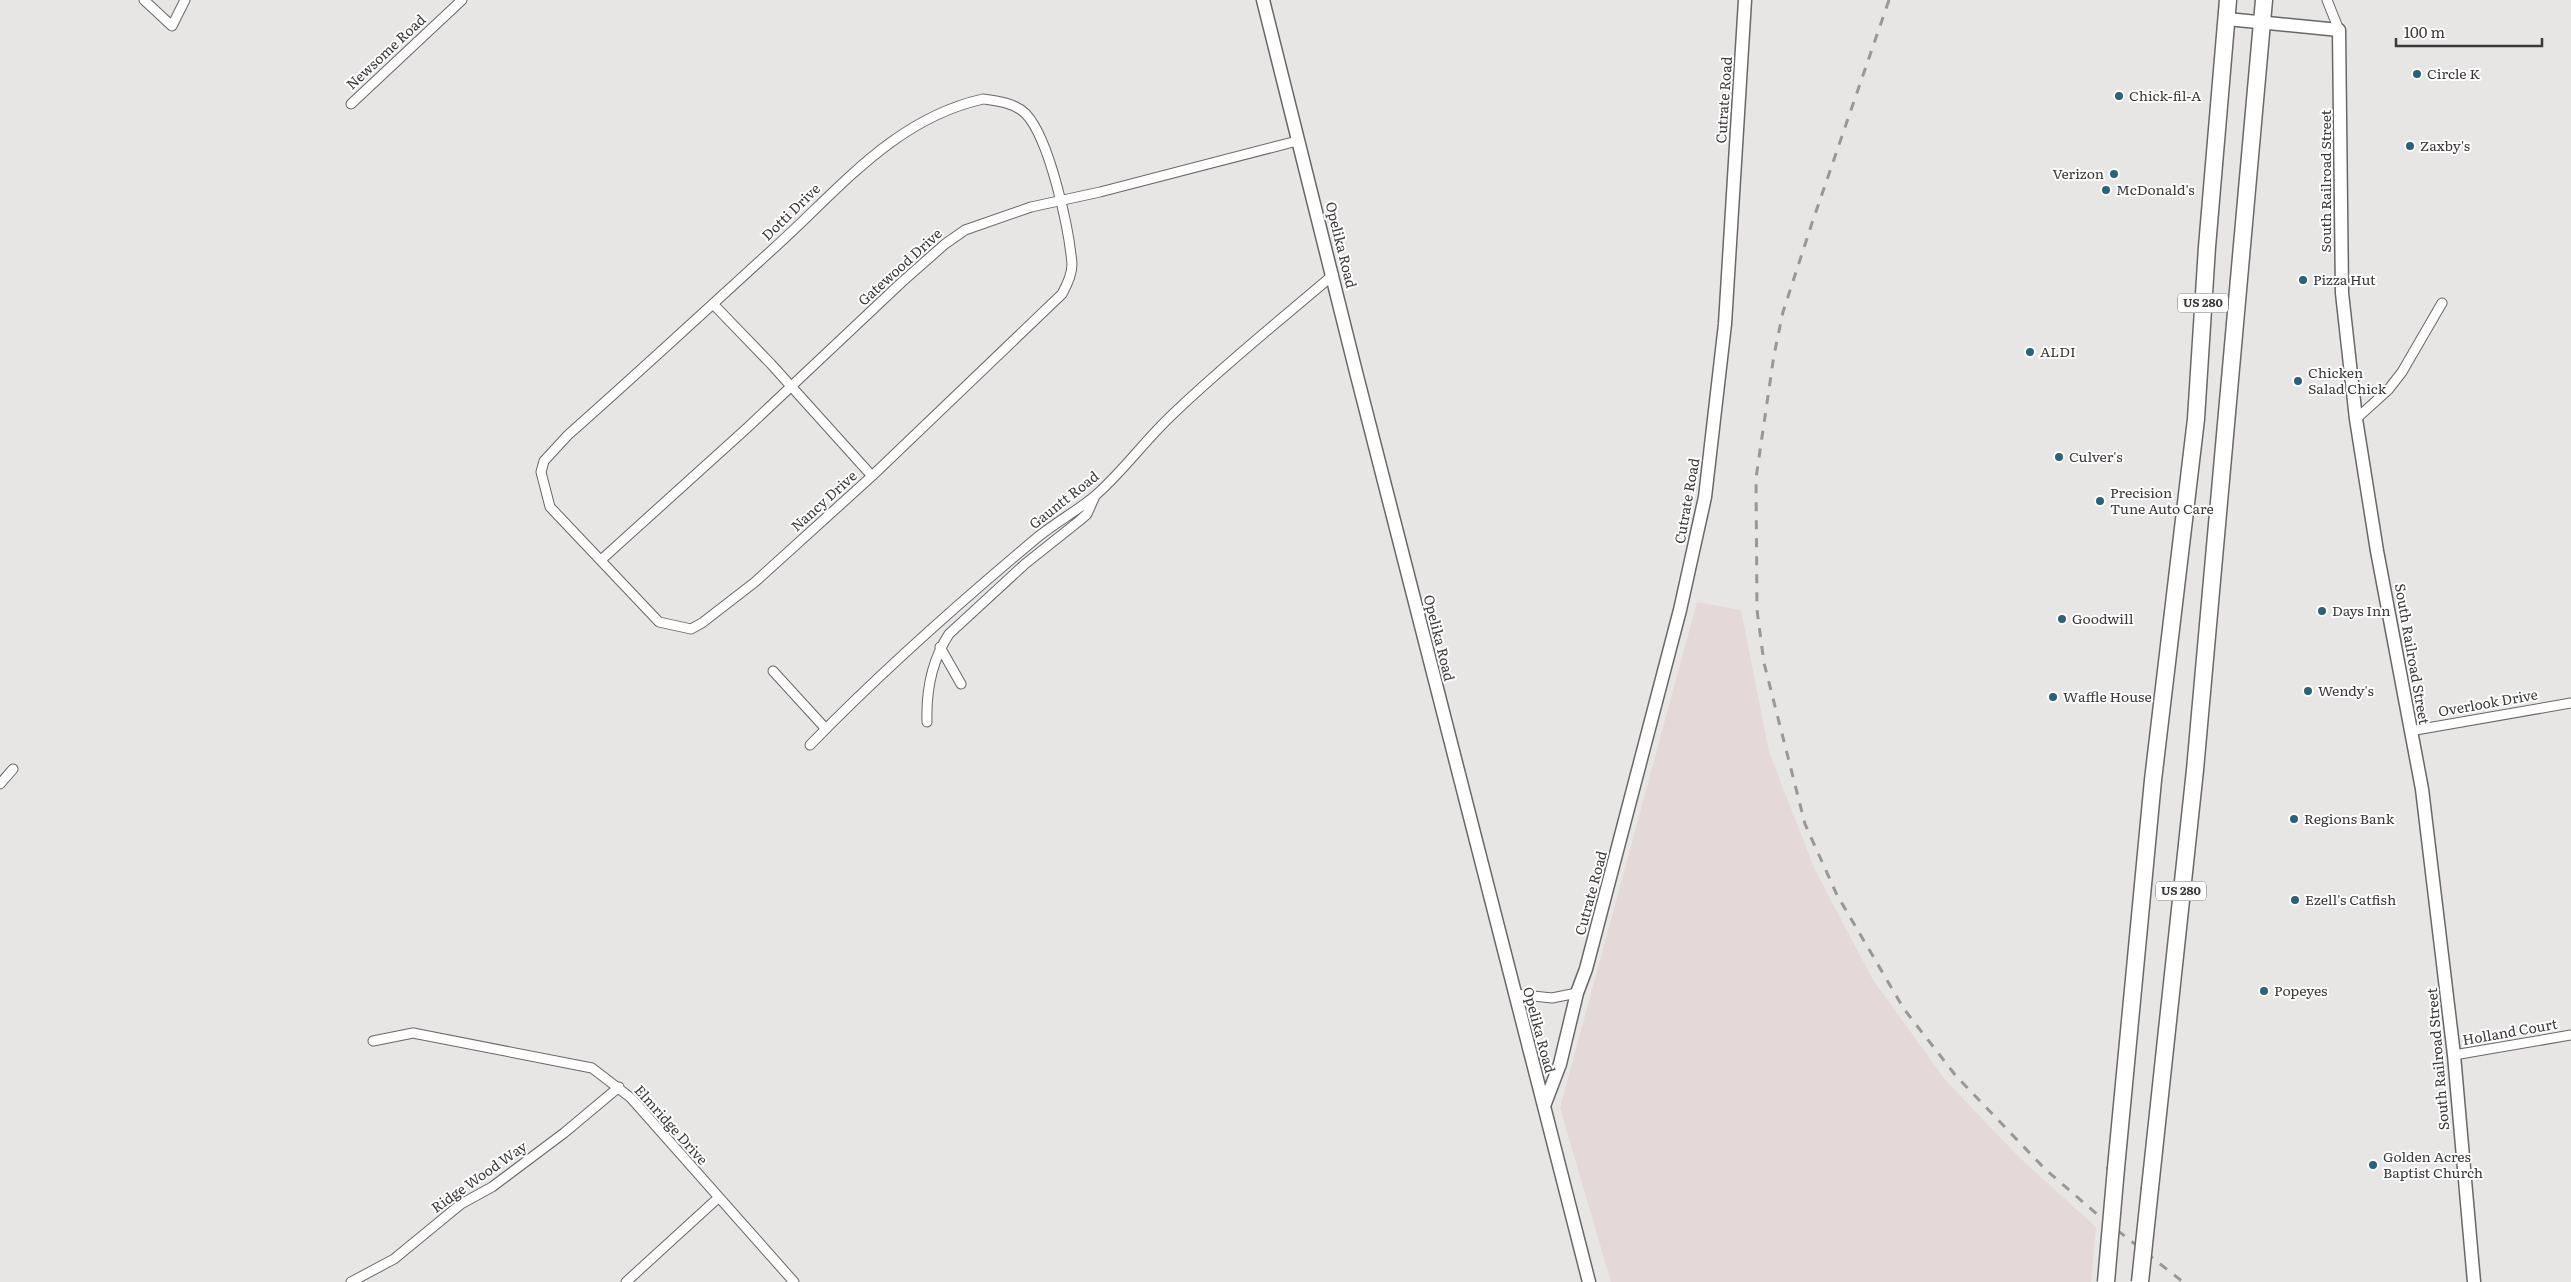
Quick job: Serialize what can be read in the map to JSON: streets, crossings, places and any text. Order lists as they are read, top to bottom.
{
  "streets": {
    "highway": ["US 280"],
    "street": [
      "Newsome Road",
      "Cutrate Road",
      "South Railroad Street",
      "Dotti Drive",
      "Opelika Road",
      "Gatewood Drive",
      "Gauntt Road",
      "Nancy Drive",
      "Overlook Drive",
      "Holland Court",
      "Elmridge Drive",
      "Ridge Wood Way"
    ]
  },
  "crossings": [
    ["Cutrate Road", "Opelika Road"],
    ["South Railroad Street", "Overlook Drive"],
    ["South Railroad Street", "Holland Court"],
    ["Dotti Drive", "Gatewood Drive"],
    ["Dotti Drive", "Nancy Drive"],
    ["Opelika Road", "Gatewood Drive"],
    ["Opelika Road", "Gauntt Road"],
    ["Gatewood Drive", "Nancy Drive"],
    ["Elmridge Drive", "Ridge Wood Way"]
  ],
  "places": [
    "Circle K",
    "Chick-fil-A",
    "Zaxby's",
    "Verizon",
    "McDonald's",
    "Pizza Hut",
    "ALDI",
    "Chicken Salad Chick",
    "Culver's",
    "Precision Tune Auto Care",
    "Days Inn",
    "Goodwill",
    "Wendy's",
    "Waffle House",
    "Regions Bank",
    "Ezell's Catfish",
    "Popeyes",
    "Golden Acres Baptist Church"
  ],
  "scale_bar": "100 m"
}
